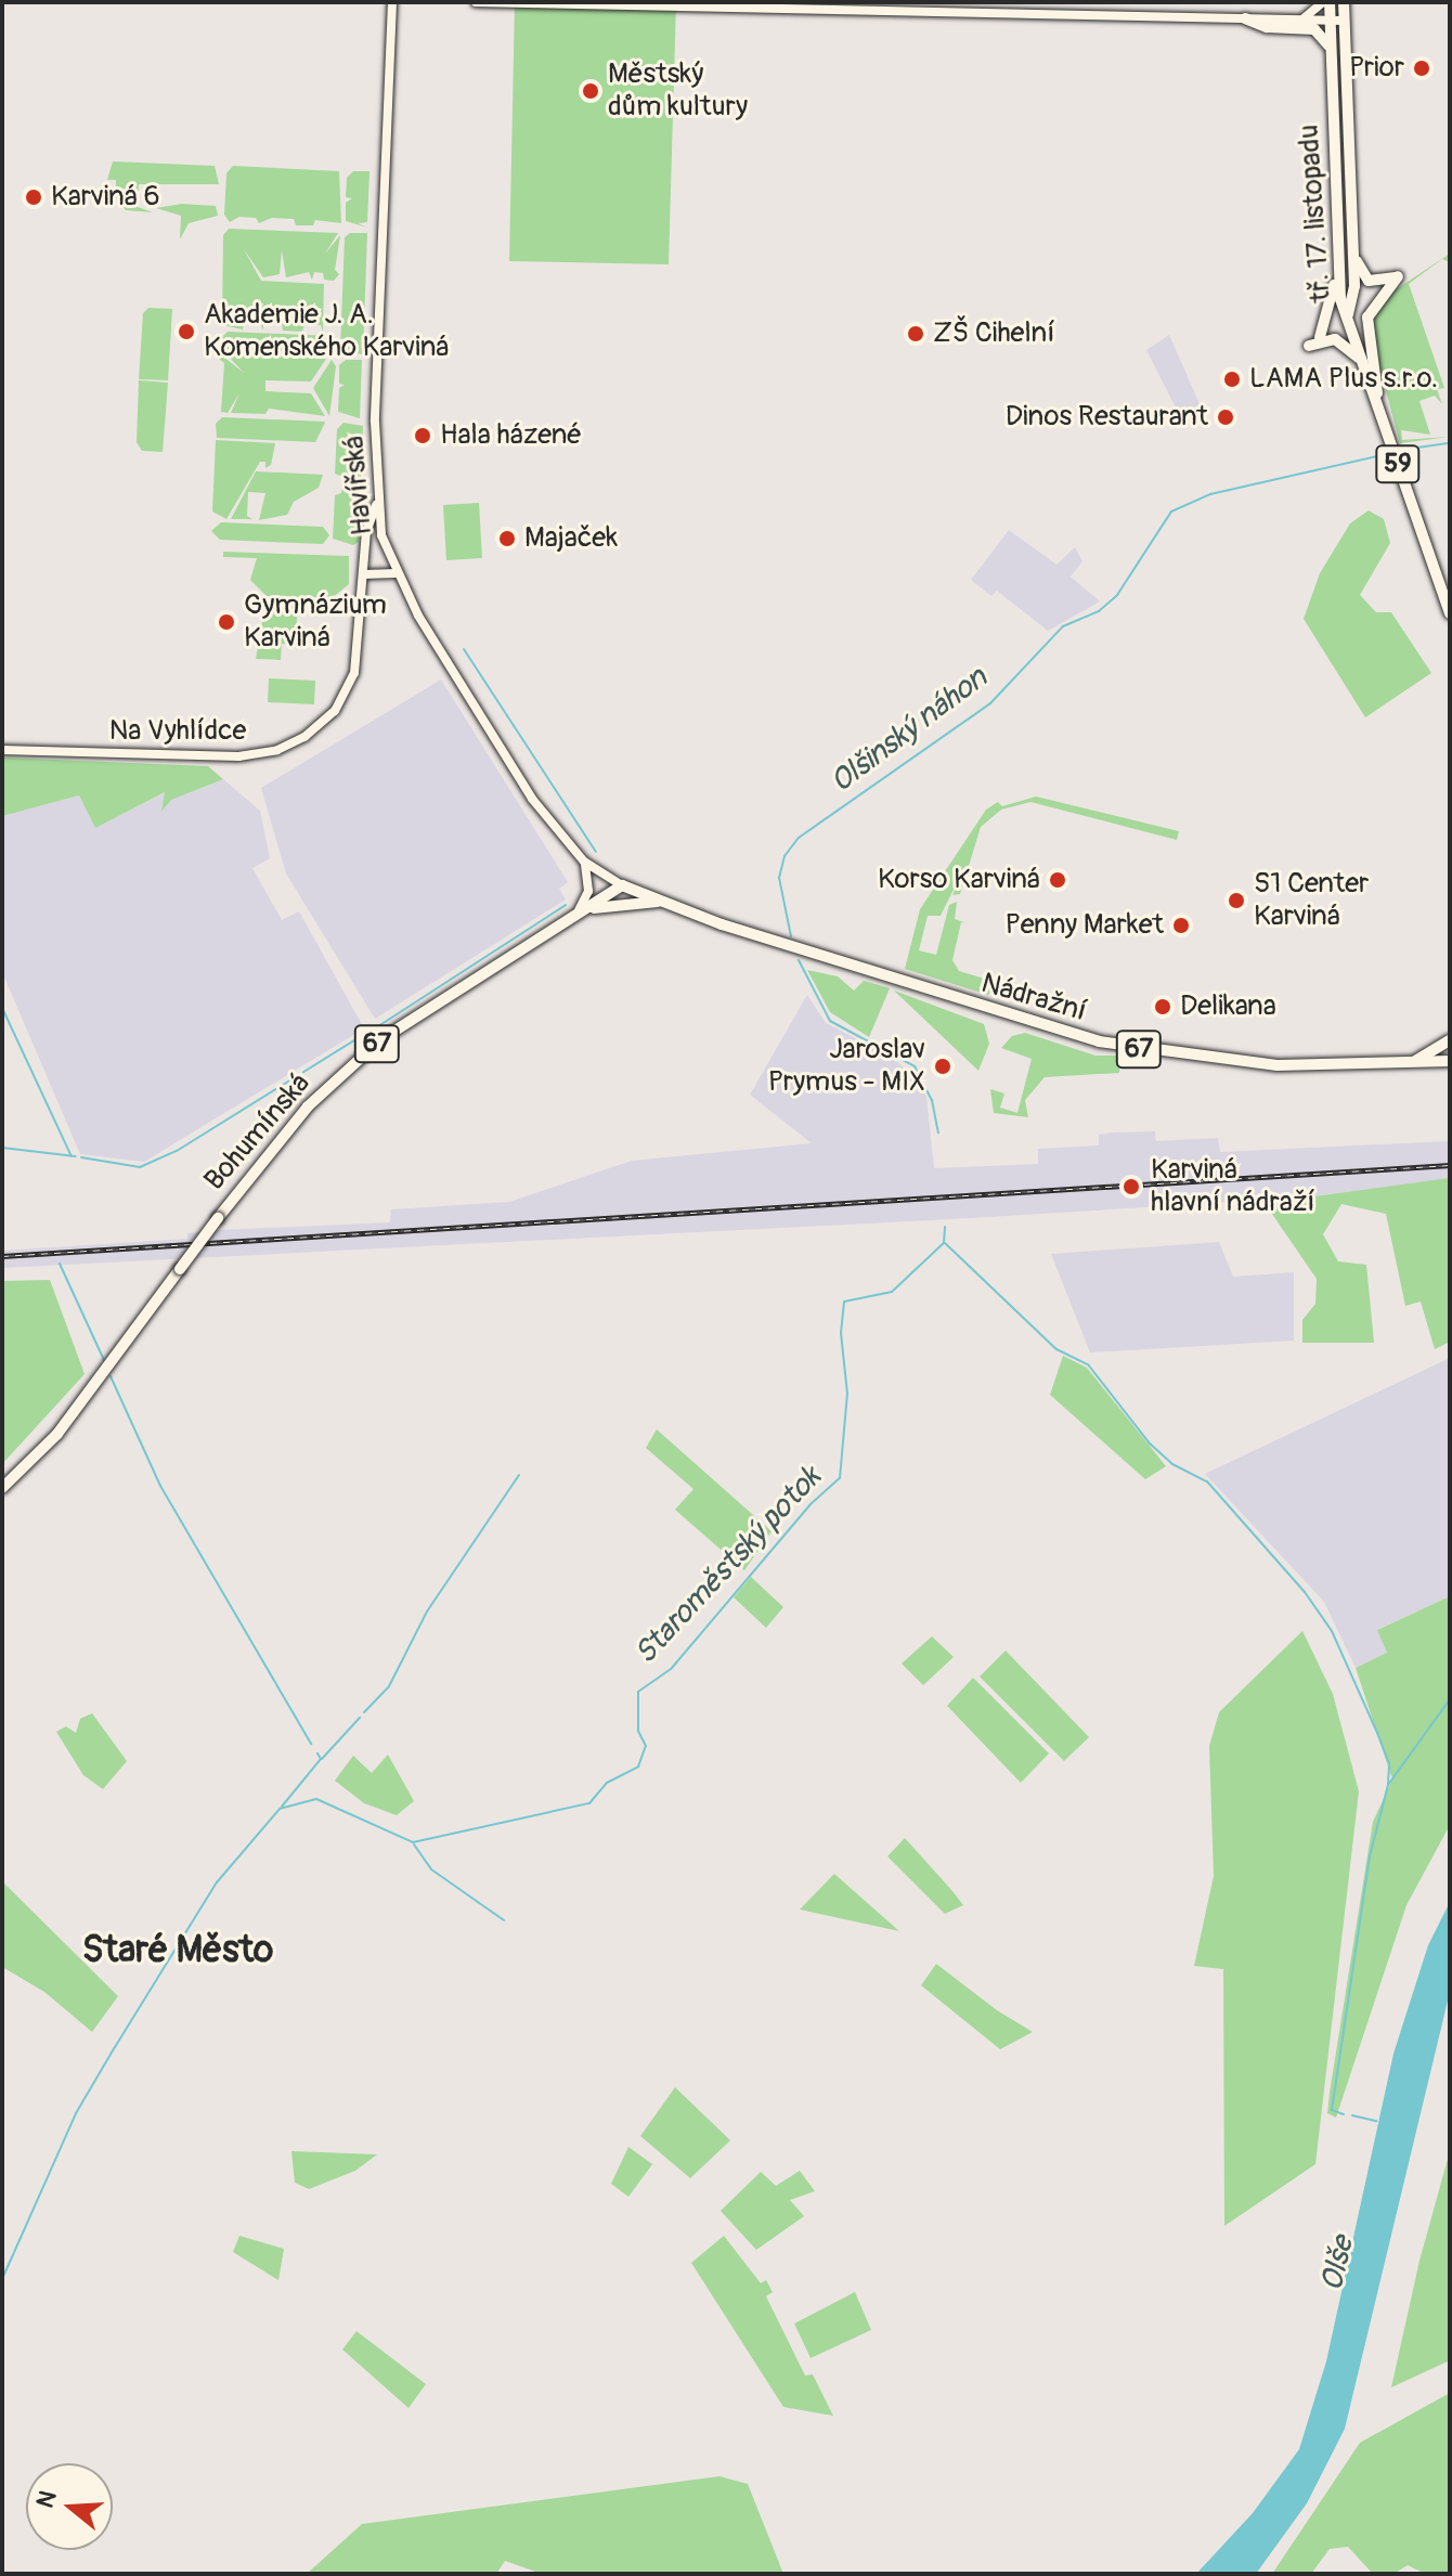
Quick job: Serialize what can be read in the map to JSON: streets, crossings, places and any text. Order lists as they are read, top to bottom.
{
  "streets": {
    "main road": [
      "tř. 17. listopadu",
      "59",
      "Nádražní",
      "67",
      "Bohumínská"
    ],
    "street": ["Havířská", "Na Vyhlídce"]
  },
  "crossings": [
    ["tř. 17. listopadu", "59"],
    ["Havířská", "Na Vyhlídce"],
    ["Havířská", "Nádražní"],
    ["Havířská", "Bohumínská"],
    ["Nádražní", "67"],
    ["Nádražní", "Bohumínská"]
  ],
  "districts": ["Staré Město"],
  "water": ["Olšinský náhon", "Staroměstský potok", "Olše"],
  "places": [
    "Prior",
    "Městský dům kultury",
    "Karviná 6",
    "Akademie J. A. Komenského Karviná",
    "ZŠ Cihelní",
    "LAMA Plus s.r.o.",
    "Dinos Restaurant",
    "Hala házené",
    "Majaček",
    "Gymnázium Karviná",
    "Korso Karviná",
    "S1 Center Karviná",
    "Penny Market",
    "Delikana",
    "Jaroslav Prymus - MIX",
    "Karviná hlavní nádraží"
  ],
  "north": "left"
}
